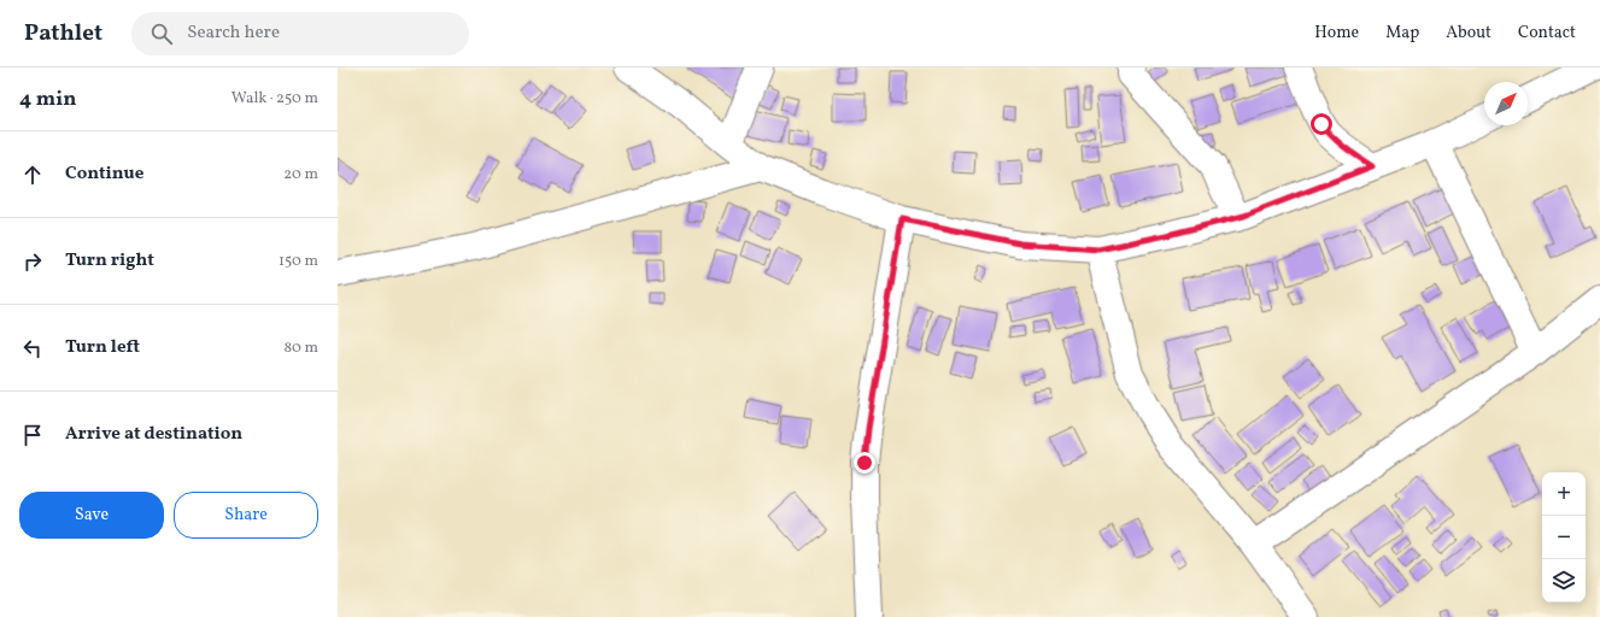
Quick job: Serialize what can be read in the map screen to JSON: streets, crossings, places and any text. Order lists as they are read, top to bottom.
{
  "north": "top right",
  "page": {
    "header": "Pathlet",
    "search": "Search here",
    "nav": [
      "Home",
      "Map",
      "About",
      "Contact"
    ],
    "heading": ["4 min", "Walk · 250 m"],
    "list": [
      ["Continue", "20 m"],
      ["Turn right", "150 m"],
      ["Turn left", "80 m"],
      "Arrive at destination"
    ],
    "map_buttons": ["+", "−"],
    "buttons": ["Save", "Share"]
  }
}
